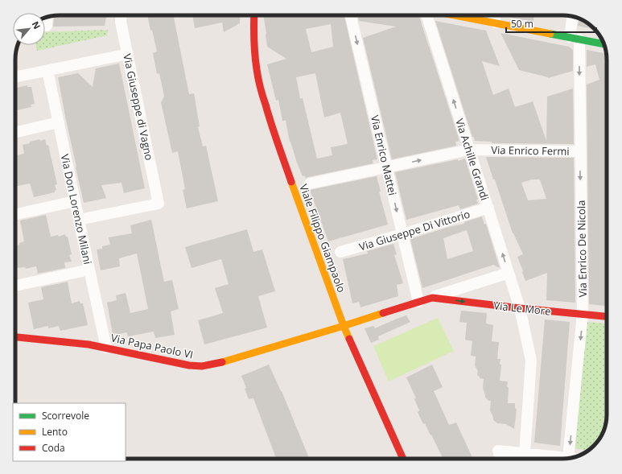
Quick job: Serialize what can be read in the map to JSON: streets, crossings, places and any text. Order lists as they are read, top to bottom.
{
  "streets": {
    "street": [
      "Via Giuseppe di Vagno",
      "Via Enrico Fermi",
      "Via Enrico Mattei",
      "Via Achille Grandi",
      "Via Don Lorenzo Milani",
      "Via Giuseppe Di Vittorio",
      "Viale Filippo Giampaolo",
      "Via Enrico De Nicola",
      "Via Le More",
      "Via Papa Paolo VI"
    ]
  },
  "crossings": [
    ["Via Giuseppe di Vagno", "Via Don Lorenzo Milani"],
    ["Via Enrico Fermi", "Via Enrico Mattei"],
    ["Via Enrico Fermi", "Via Achille Grandi"],
    ["Via Enrico Fermi", "Via Enrico De Nicola"],
    ["Via Enrico Mattei", "Via Giuseppe Di Vittorio"],
    ["Via Enrico Mattei", "Via Le More"],
    ["Via Achille Grandi", "Via Giuseppe Di Vittorio"],
    ["Via Achille Grandi", "Via Le More"],
    ["Via Don Lorenzo Milani", "Via Papa Paolo VI"],
    ["Viale Filippo Giampaolo", "Via Le More"],
    ["Viale Filippo Giampaolo", "Via Papa Paolo VI"],
    ["Via Enrico De Nicola", "Via Le More"],
    ["Via Le More", "Via Papa Paolo VI"]
  ],
  "one_way": ["Via Enrico Mattei", "Via Achille Grandi", "Via Enrico De Nicola"],
  "legend": ["Scorrevole", "Lento", "Coda"],
  "scale_bar": "50 m",
  "north": "top right"
}
